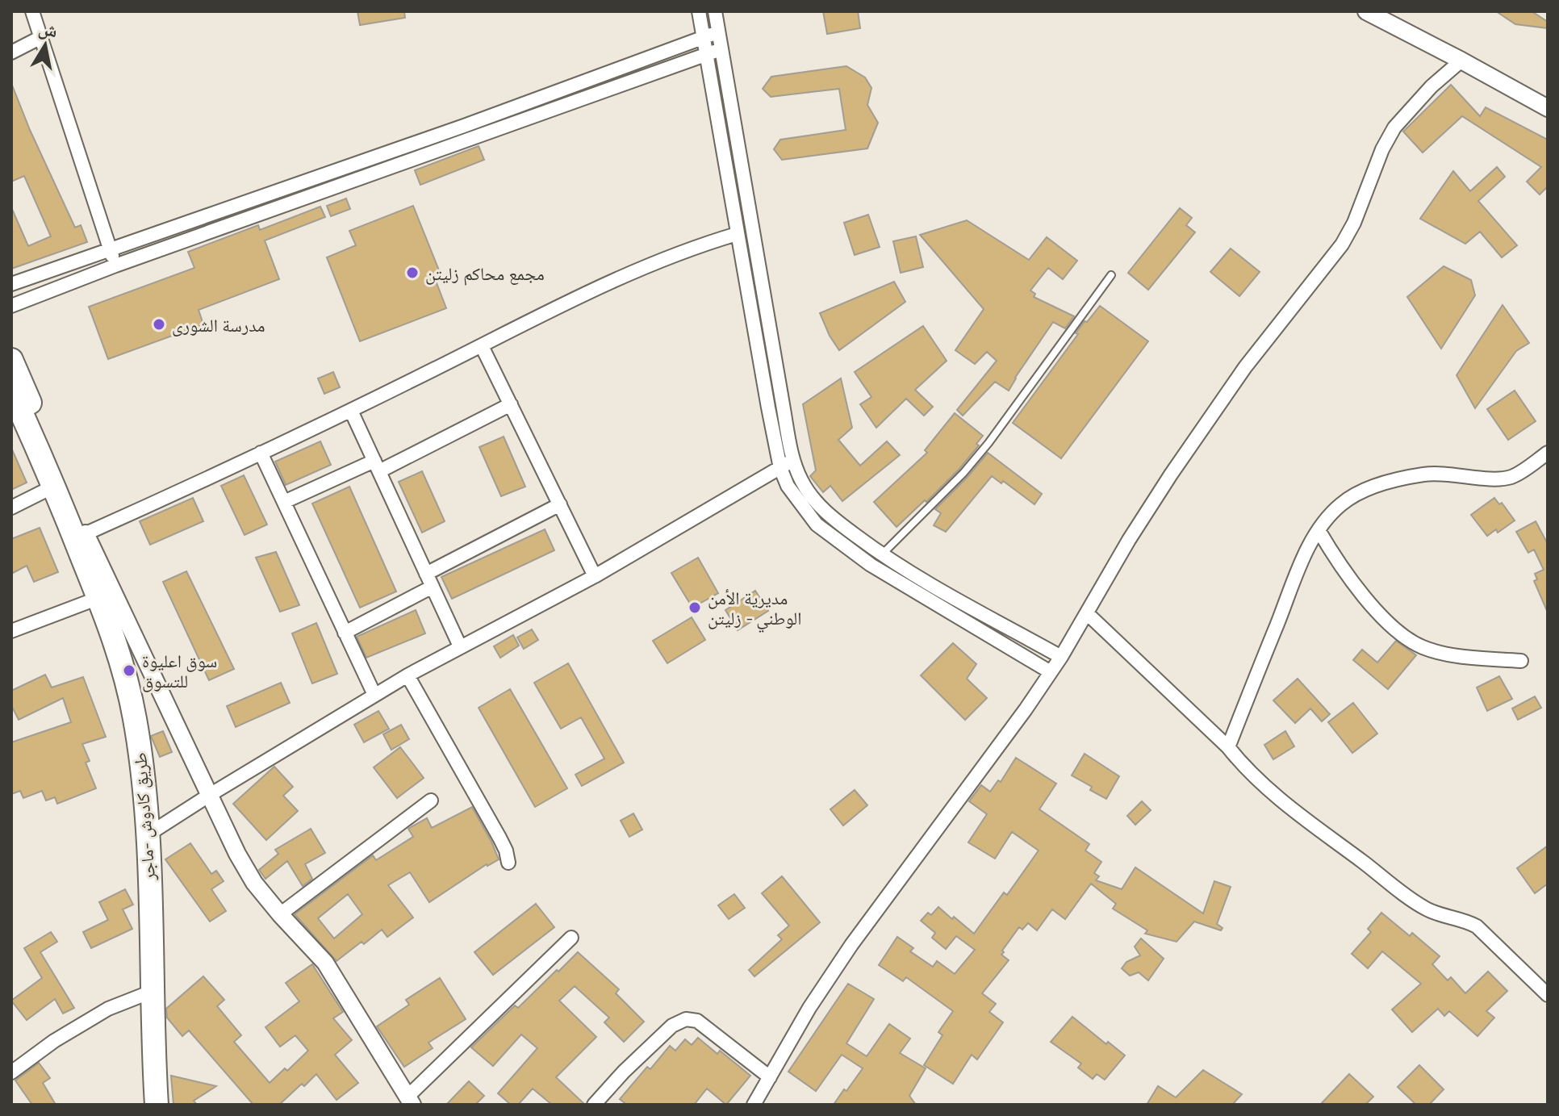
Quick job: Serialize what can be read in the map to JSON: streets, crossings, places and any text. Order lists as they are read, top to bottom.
{
  "streets": {
    "highway": ["طريق كادوش -ماجر"]
  },
  "places": [
    "مجمع محاكم زليتن",
    "مدرسة الشورى",
    "مديرية الأمن الوطني - زليتن",
    "سوق اعليوة للتسوق"
  ],
  "north": "top"
}
